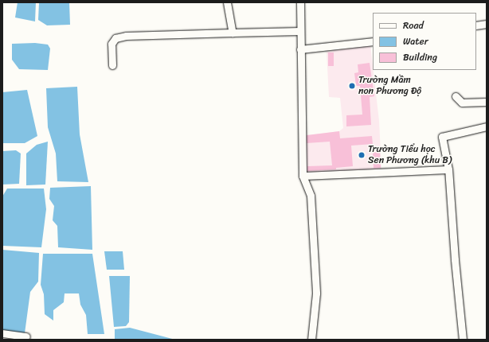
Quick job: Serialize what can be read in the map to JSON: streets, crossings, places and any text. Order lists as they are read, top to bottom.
{
  "places": ["Trường Mầm non Phương Độ", "Trường Tiểu học Sen Phương (khu B)"],
  "legend": ["Road", "Water", "Building"]
}
